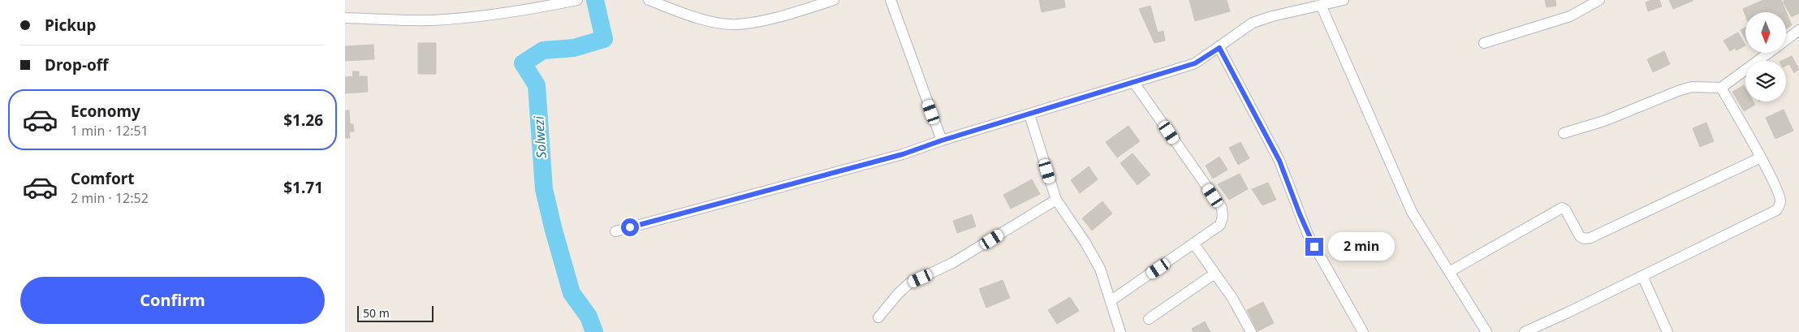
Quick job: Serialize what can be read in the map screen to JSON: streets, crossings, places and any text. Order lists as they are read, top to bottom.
{
  "water": ["Solwezi"],
  "scale_bar": "50 m",
  "north": "bottom",
  "page": {
    "banner": ["Pickup", "Drop-off"],
    "list": [
      {
        "name": "Economy",
        "note": "1 min · 12:51",
        "value": "$1.26"
      },
      {
        "name": "Comfort",
        "note": "2 min · 12:52",
        "value": "$1.71"
      }
    ],
    "bubble": "2 min",
    "buttons": "Confirm",
    "scale": "50 m"
  }
}
